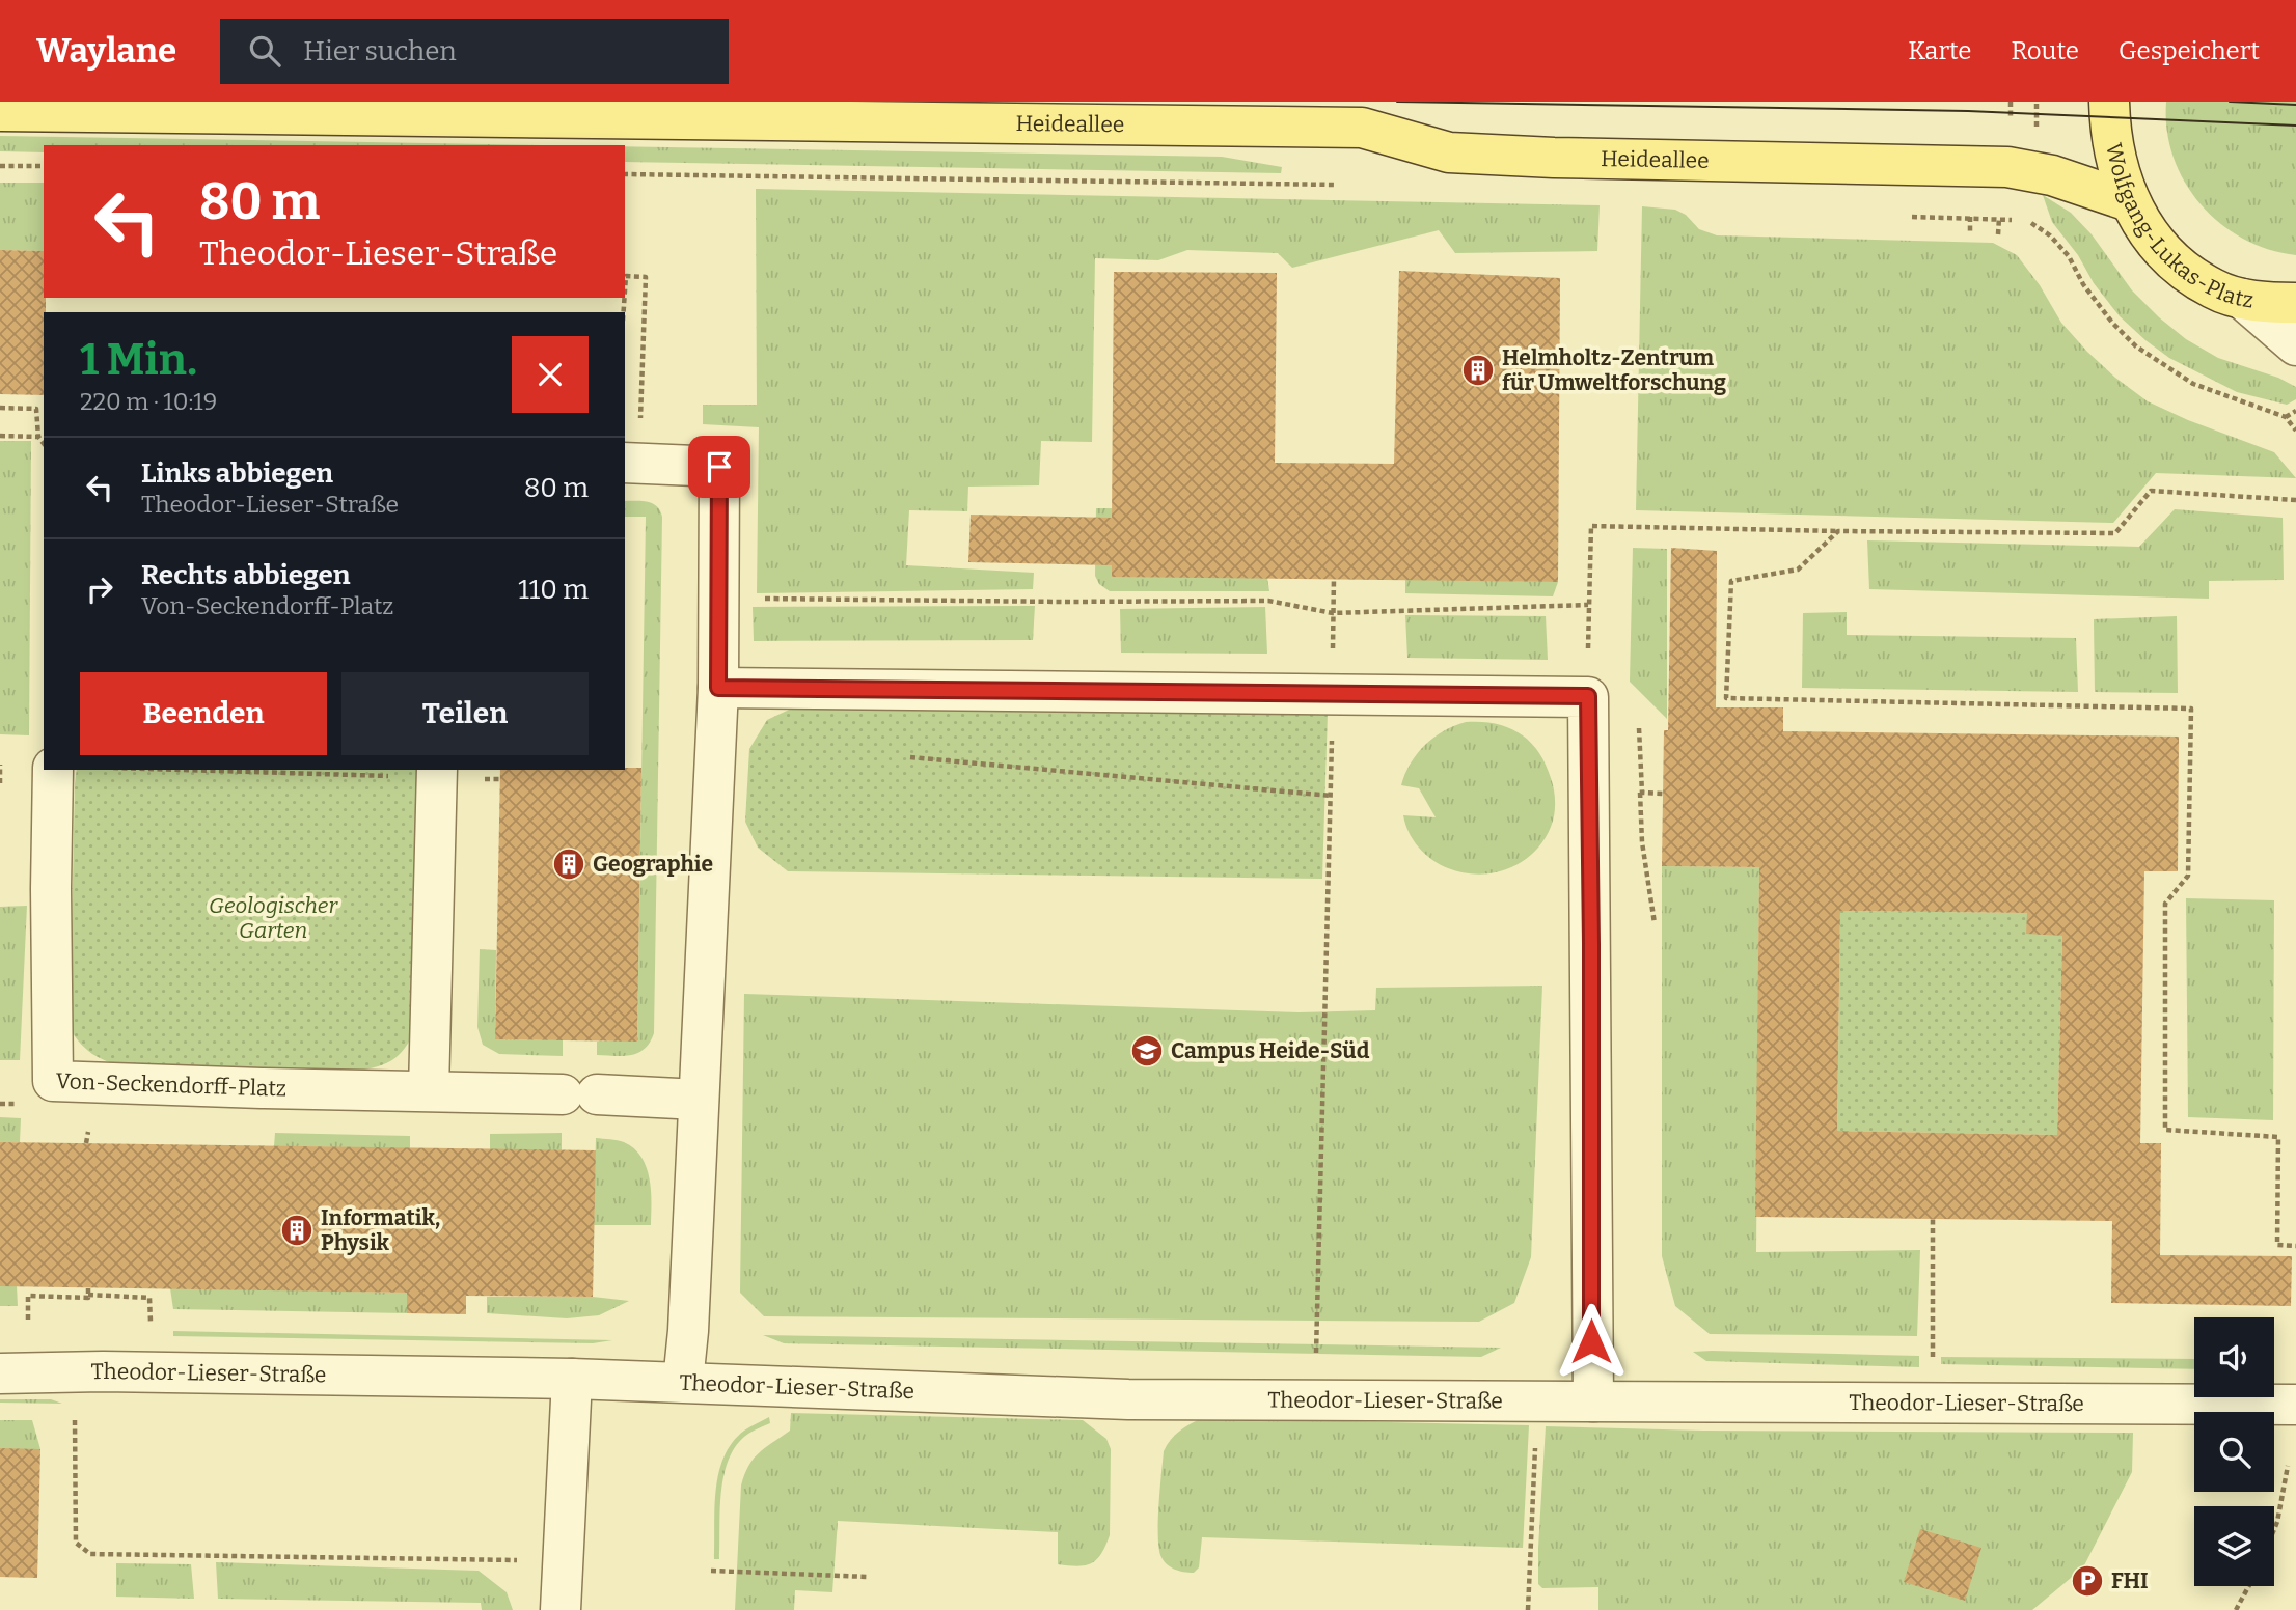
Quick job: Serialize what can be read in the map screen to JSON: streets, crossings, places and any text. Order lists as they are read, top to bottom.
{
  "streets": {
    "main road": ["Heideallee", "Wolfgang-Lukas-Platz"],
    "street": ["Von-Seckendorff-Platz", "Theodor-Lieser-Straße"]
  },
  "crossings": [
    ["Heideallee", "Wolfgang-Lukas-Platz"]
  ],
  "parks": ["Geologischer Garten"],
  "places": {
    "building": ["Helmholtz-Zentrum für Umweltforschung", "Geographie", "Informatik, Physik"],
    "school or university": ["Campus Heide-Süd"],
    "parking": ["FHI"]
  },
  "page": {
    "header": "Waylane",
    "search": "Hier suchen",
    "nav": ["Karte", "Route", "Gespeichert"],
    "turn": ["80 m", "Theodor-Lieser-Straße"],
    "heading": ["1 Min.", "220 m · 10:19"],
    "list": [
      {
        "name": "Links abbiegen",
        "note": "Theodor-Lieser-Straße",
        "value": "80 m"
      },
      {
        "name": "Rechts abbiegen",
        "note": "Von-Seckendorff-Platz",
        "value": "110 m"
      }
    ],
    "buttons": ["Beenden", "Teilen"]
  }
}
